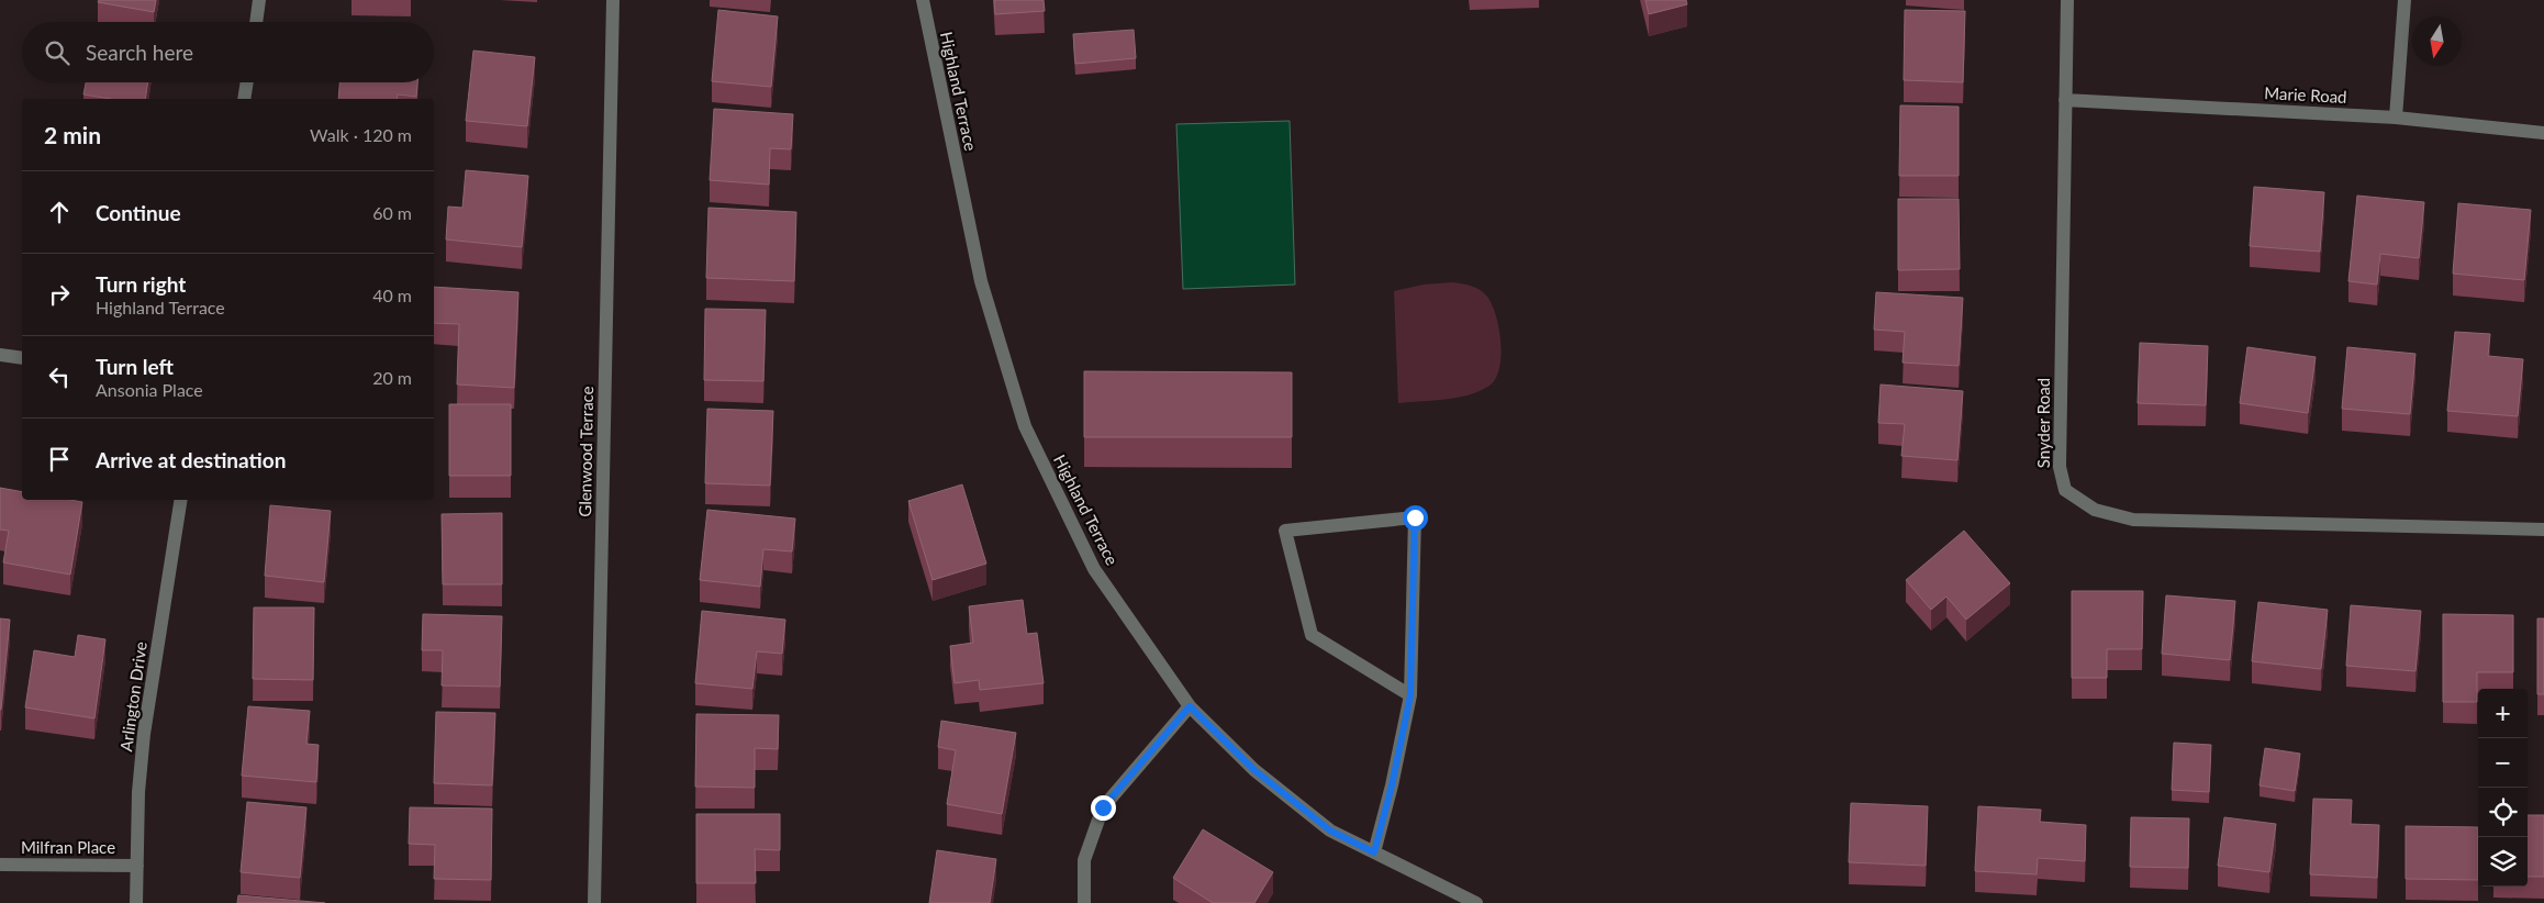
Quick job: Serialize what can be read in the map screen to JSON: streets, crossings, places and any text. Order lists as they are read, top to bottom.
{
  "streets": {
    "street": [
      "Highland Terrace",
      "Marie Road",
      "Snyder Road",
      "Glenwood Terrace",
      "Arlington Drive",
      "Milfran Place"
    ]
  },
  "crossings": [
    ["Marie Road", "Snyder Road"],
    ["Arlington Drive", "Milfran Place"]
  ],
  "north": "bottom",
  "page": {
    "search": "Search here",
    "heading": ["2 min", "Walk · 120 m"],
    "list": [
      ["Continue", "60 m"],
      ["Turn right", "Highland Terrace", "40 m"],
      ["Turn left", "Ansonia Place", "20 m"],
      "Arrive at destination"
    ],
    "map_buttons": ["+", "−"]
  }
}
